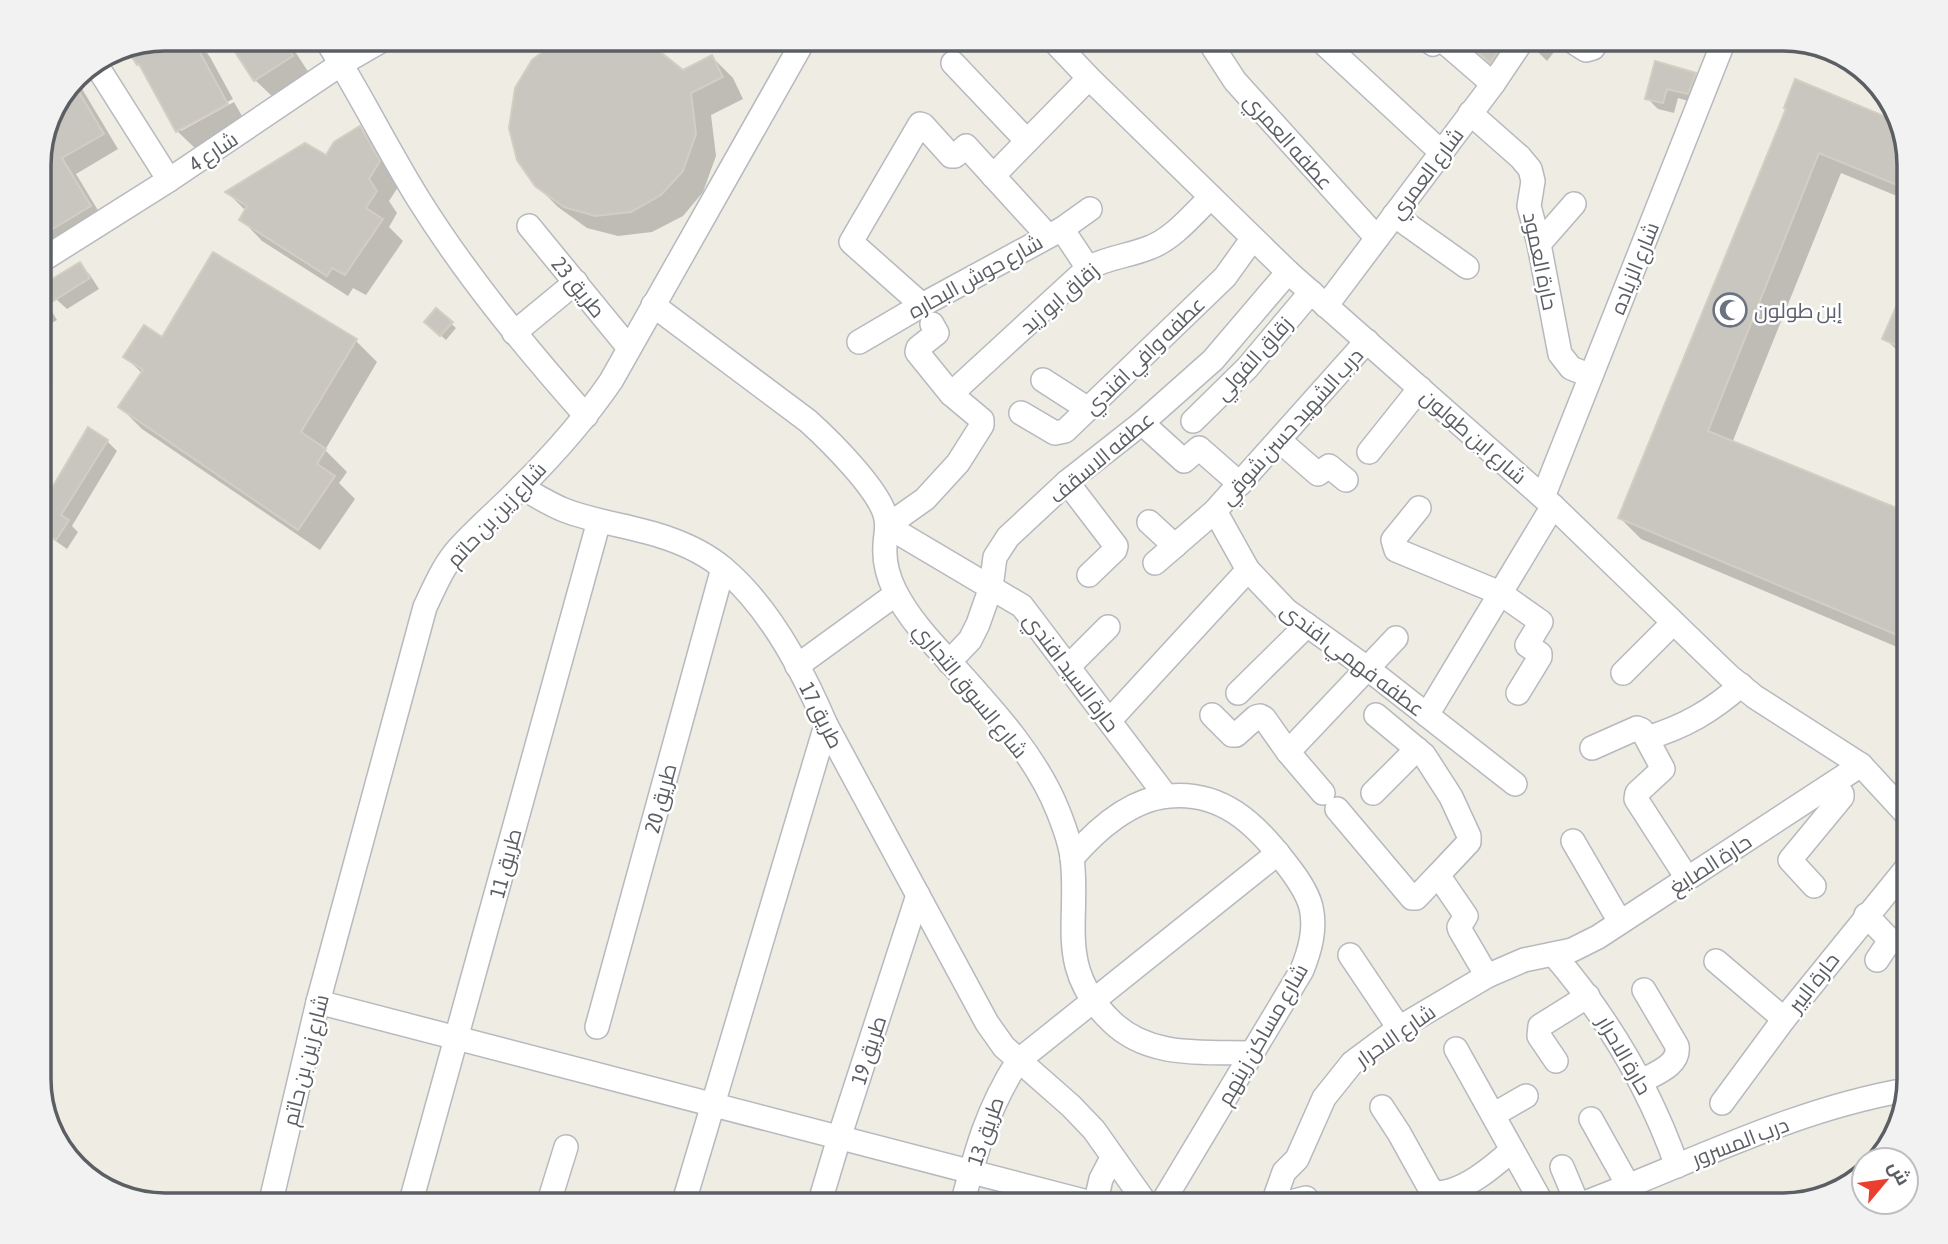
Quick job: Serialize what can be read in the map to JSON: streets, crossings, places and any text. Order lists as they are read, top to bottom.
{
  "streets": {
    "street": [
      "عطفه العمري",
      "شارع 4",
      "شارع العمري",
      "حارة العمود",
      "شارع الزياده",
      "شارع حوش البحاره",
      "طريق 23",
      "زقاق ابو زيد",
      "عطفه وافي افندي",
      "زقاق الفولي",
      "درب الشهيد حسن شوقي",
      "شارع ابن طولون",
      "عطفه الاسقف",
      "شارع زين بن حاتم",
      "عطفه فهمي افندى",
      "حارة السيد افندي",
      "شارع السوق التجاري",
      "طريق 17",
      "طريق 20",
      "طريق 11",
      "حارة الصايغ",
      "حارة البير",
      "شارع مساكن زينهم",
      "شارع الاحرار",
      "طريق 19",
      "حارة الاحرار",
      "طريق 13",
      "درب المسرور"
    ]
  },
  "crossings": [
    ["عطفه العمري", "شارع العمري"],
    ["شارع العمري", "حارة العمود"],
    ["شارع العمري", "زقاق الفولي"],
    ["شارع العمري", "شارع ابن طولون"],
    ["حارة العمود", "شارع الزياده"],
    ["شارع الزياده", "شارع ابن طولون"],
    ["شارع الزياده", "عطفه فهمي افندى"],
    ["طريق 23", "شارع زين بن حاتم"],
    ["زقاق ابو زيد", "شارع ابن طولون"],
    ["عطفه وافي افندي", "شارع ابن طولون"],
    ["زقاق الفولي", "شارع ابن طولون"],
    ["درب الشهيد حسن شوقي", "شارع ابن طولون"],
    ["درب الشهيد حسن شوقي", "عطفه فهمي افندى"],
    ["شارع ابن طولون", "عطفه الاسقف"],
    ["شارع ابن طولون", "حارة الصايغ"],
    ["عطفه الاسقف", "حارة السيد افندي"],
    ["عطفه الاسقف", "شارع السوق التجاري"],
    ["شارع زين بن حاتم", "شارع السوق التجاري"],
    ["شارع زين بن حاتم", "طريق 17"],
    ["حارة السيد افندي", "شارع السوق التجاري"],
    ["حارة السيد افندي", "شارع مساكن زينهم"],
    ["شارع السوق التجاري", "شارع مساكن زينهم"],
    ["شارع السوق التجاري", "طريق 13"],
    ["طريق 17", "طريق 20"],
    ["طريق 17", "طريق 11"],
    ["طريق 17", "طريق 19"],
    ["طريق 17", "طريق 13"],
    ["حارة الصايغ", "شارع الاحرار"],
    ["حارة الصايغ", "حارة الاحرار"],
    ["شارع مساكن زينهم", "طريق 13"],
    ["شارع الاحرار", "حارة الاحرار"],
    ["حارة الاحرار", "درب المسرور"]
  ],
  "places": {
    "mosque": ["إبن طولون"]
  },
  "north": "top right"
}
